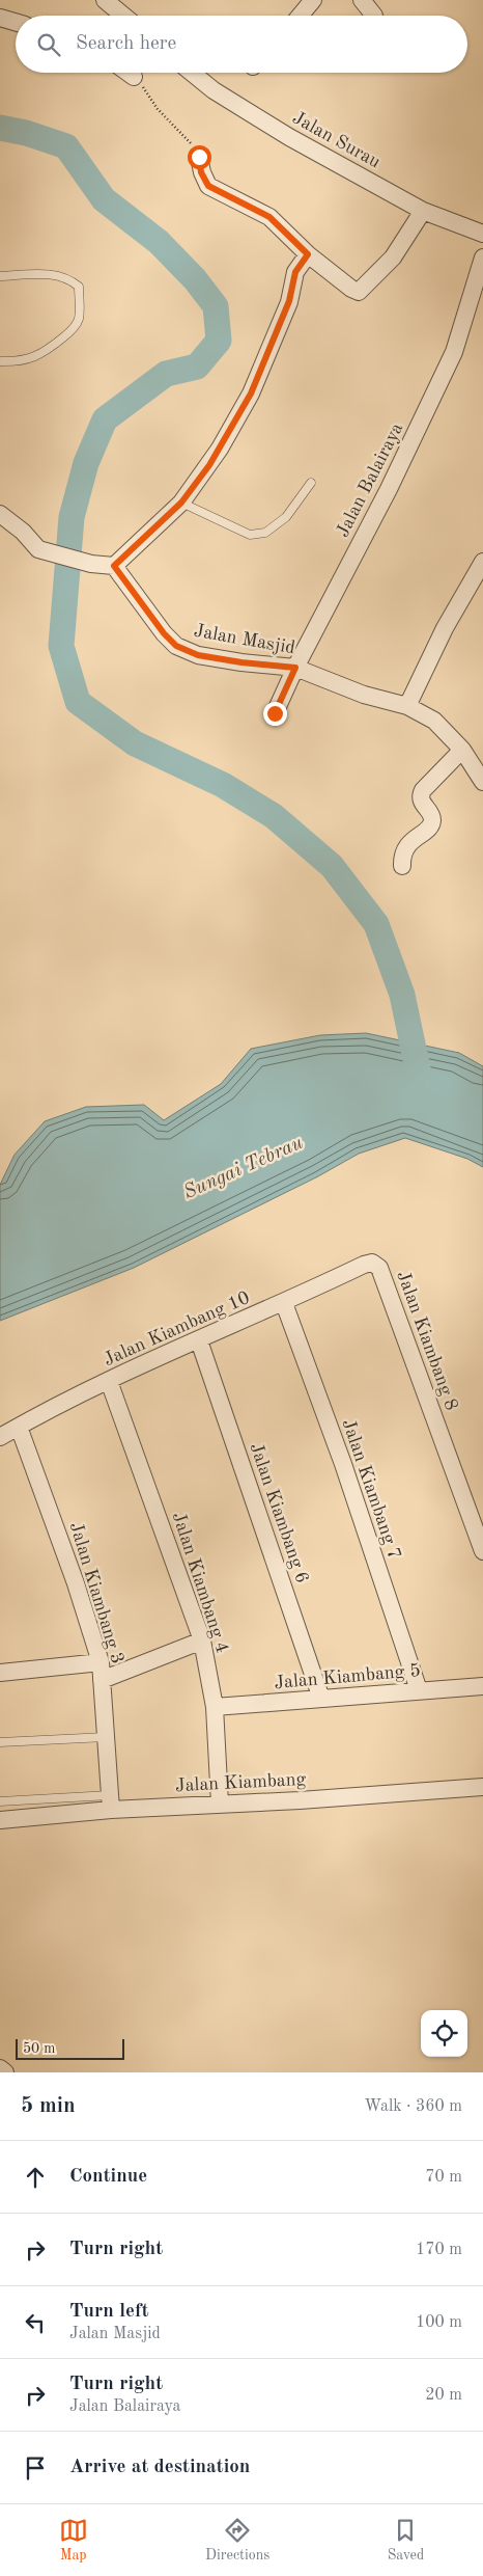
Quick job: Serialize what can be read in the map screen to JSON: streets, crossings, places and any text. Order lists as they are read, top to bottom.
{
  "streets": {
    "street": [
      "Jalan Surau",
      "Jalan Balairaya",
      "Jalan Masjid",
      "Jalan Kiambang 10",
      "Jalan Kiambang 8",
      "Jalan Kiambang 7",
      "Jalan Kiambang 6",
      "Jalan Kiambang 4",
      "Jalan Kiambang 3",
      "Jalan Kiambang 5",
      "Jalan Kiambang"
    ]
  },
  "crossings": [
    ["Jalan Balairaya", "Jalan Masjid"],
    ["Jalan Kiambang 10", "Jalan Kiambang 8"],
    ["Jalan Kiambang 10", "Jalan Kiambang 7"],
    ["Jalan Kiambang 10", "Jalan Kiambang 6"],
    ["Jalan Kiambang 10", "Jalan Kiambang 4"],
    ["Jalan Kiambang 10", "Jalan Kiambang 3"],
    ["Jalan Kiambang 7", "Jalan Kiambang 5"],
    ["Jalan Kiambang 6", "Jalan Kiambang 5"],
    ["Jalan Kiambang 4", "Jalan Kiambang 5"],
    ["Jalan Kiambang 4", "Jalan Kiambang"],
    ["Jalan Kiambang 3", "Jalan Kiambang"]
  ],
  "water": ["Sungai Tebrau"],
  "scale_bar": "50 m",
  "page": {
    "search": "Search here",
    "scale": "50 m",
    "heading": ["5 min", "Walk · 360 m"],
    "list": [
      ["Continue", "70 m"],
      ["Turn right", "170 m"],
      ["Turn left", "Jalan Masjid", "100 m"],
      ["Turn right", "Jalan Balairaya", "20 m"],
      "Arrive at destination"
    ],
    "nav": ["Map", "Directions", "Saved"]
  }
}
